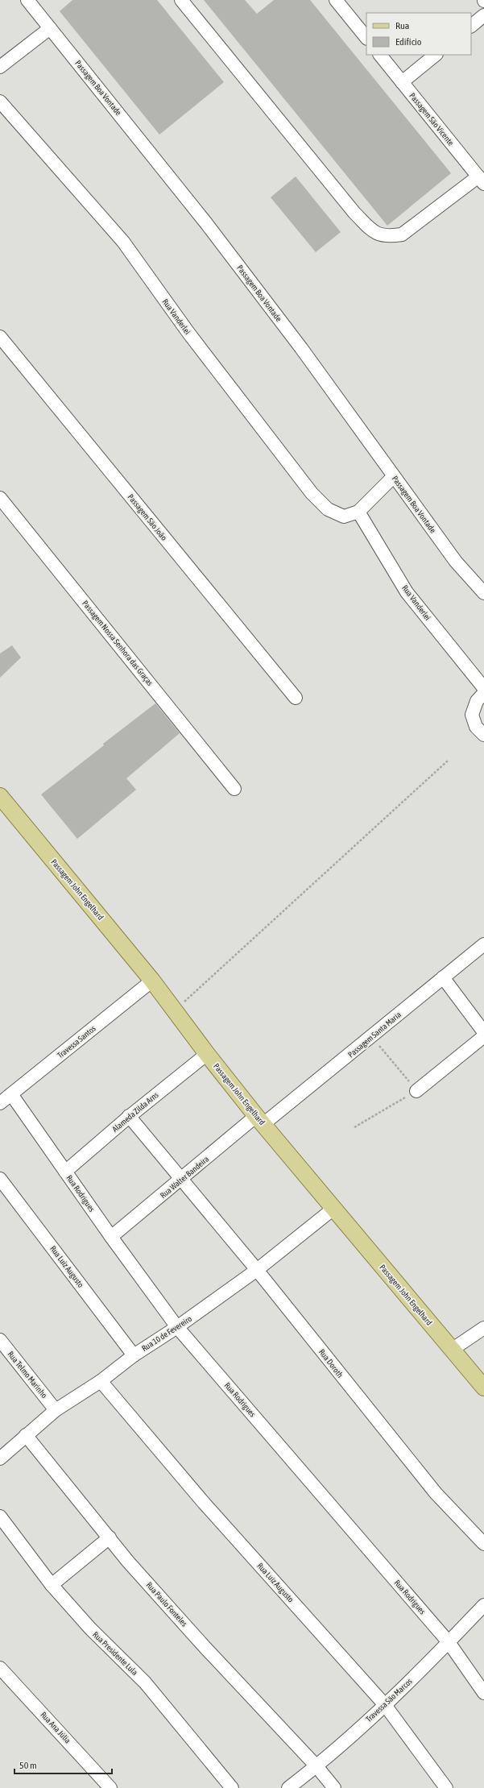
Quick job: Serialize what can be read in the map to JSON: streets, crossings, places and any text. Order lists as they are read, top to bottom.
{
  "streets": {
    "main road": ["Passagem John Engelhard"],
    "street": [
      "Passagem Boa Vontade",
      "Passagem São Vicente",
      "Rua Vanderlei",
      "Passagem São João",
      "Passagem Nossa Senhora das Graças",
      "Passagem Santa Maria",
      "Travessa Santos",
      "Alameda Zilda Arns",
      "Rua Walter Bandeira",
      "Rua Rodrigues",
      "Rua Luiz Augusto",
      "Rua 10 de Fevereiro",
      "Rua Doroth",
      "Rua Telmo Marinho",
      "Rua Paulo Fonteles",
      "Rua Presidente Lula",
      "Travessa São Marcos",
      "Rua Ana Júlia"
    ]
  },
  "crossings": [
    ["Passagem Boa Vontade", "Rua Vanderlei"],
    ["Passagem John Engelhard", "Passagem Santa Maria"],
    ["Passagem John Engelhard", "Travessa Santos"],
    ["Passagem John Engelhard", "Alameda Zilda Arns"],
    ["Passagem John Engelhard", "Rua Walter Bandeira"],
    ["Passagem John Engelhard", "Rua 10 de Fevereiro"],
    ["Passagem Santa Maria", "Rua Walter Bandeira"],
    ["Travessa Santos", "Rua Rodrigues"],
    ["Alameda Zilda Arns", "Rua Rodrigues"],
    ["Alameda Zilda Arns", "Rua Doroth"],
    ["Rua Walter Bandeira", "Rua Rodrigues"],
    ["Rua Walter Bandeira", "Rua Doroth"],
    ["Rua Rodrigues", "Rua 10 de Fevereiro"],
    ["Rua Rodrigues", "Travessa São Marcos"],
    ["Rua Luiz Augusto", "Rua 10 de Fevereiro"],
    ["Rua Luiz Augusto", "Travessa São Marcos"],
    ["Rua 10 de Fevereiro", "Rua Doroth"],
    ["Rua 10 de Fevereiro", "Rua Telmo Marinho"],
    ["Rua 10 de Fevereiro", "Rua Paulo Fonteles"],
    ["Rua Paulo Fonteles", "Travessa São Marcos"]
  ],
  "legend": ["Rua", "Edifício"],
  "scale_bar": "50 m"
}
